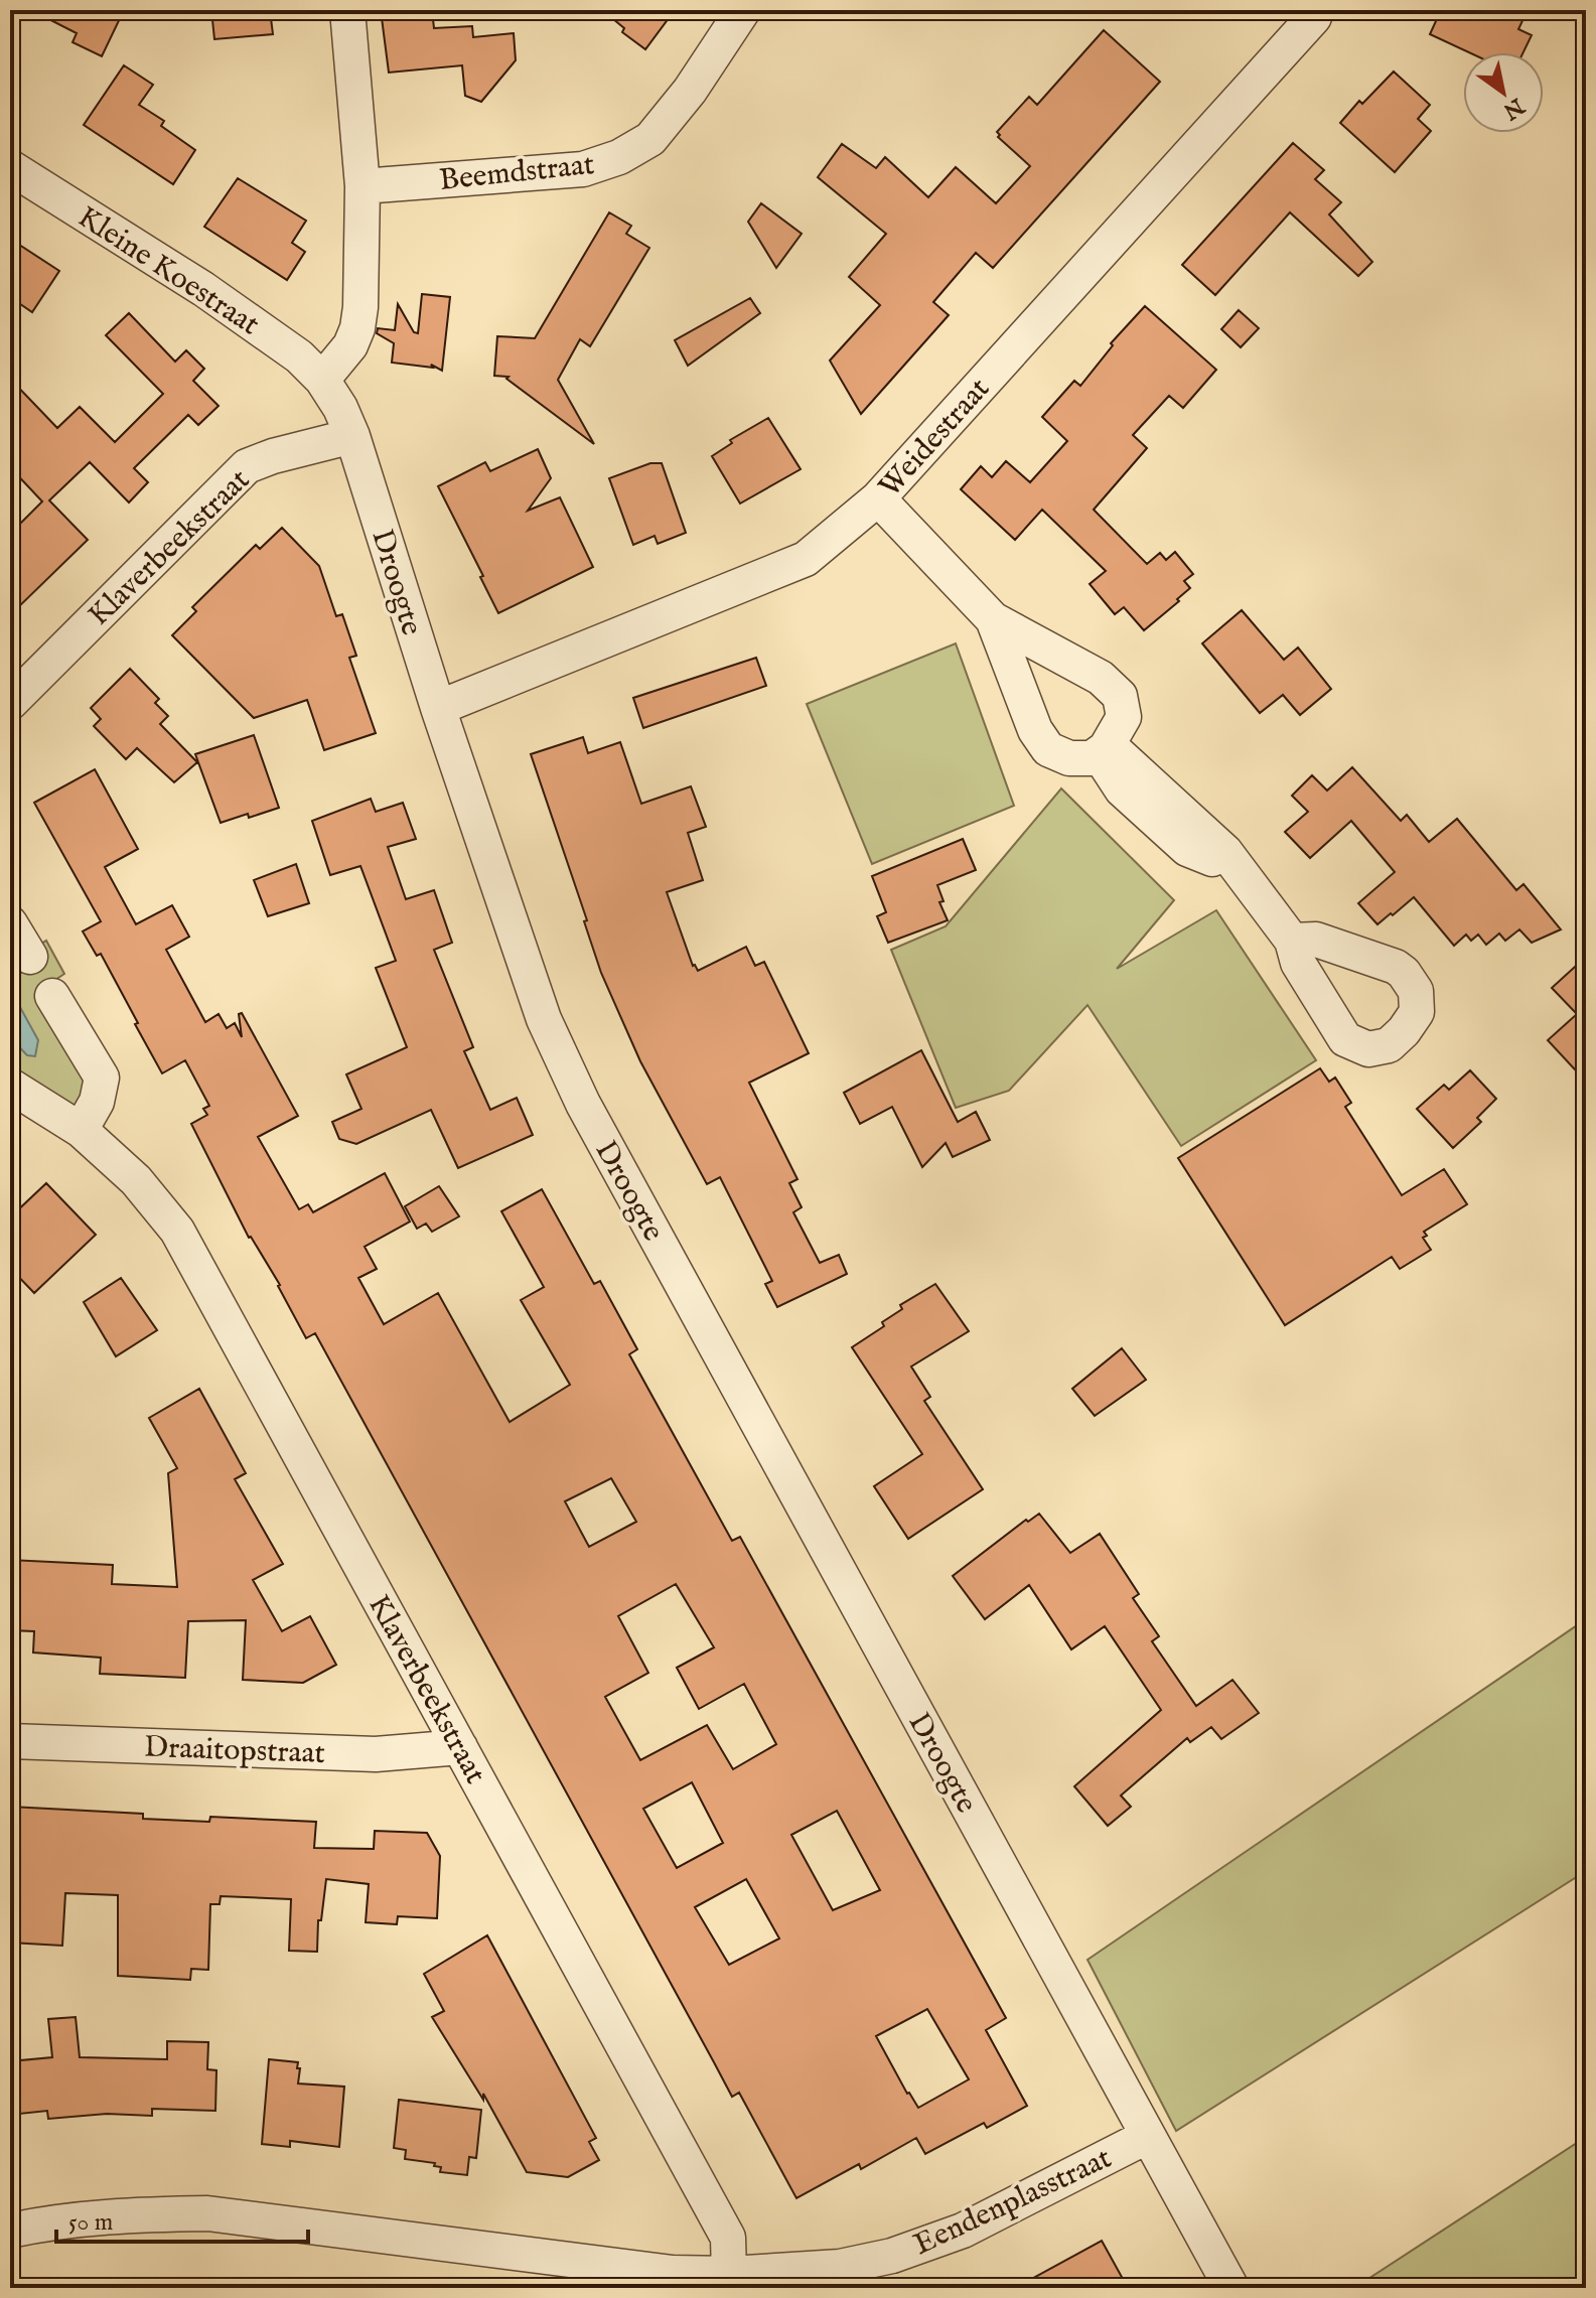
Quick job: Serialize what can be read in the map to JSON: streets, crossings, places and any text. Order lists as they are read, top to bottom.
{
  "streets": {
    "street": [
      "Beemdstraat",
      "Kleine Koestraat",
      "Weidestraat",
      "Klaverbeekstraat",
      "Droogte",
      "Draaitopstraat",
      "Eendenplasstraat"
    ]
  },
  "crossings": [
    ["Kleine Koestraat", "Droogte"],
    ["Weidestraat", "Droogte"],
    ["Klaverbeekstraat", "Droogte"],
    ["Klaverbeekstraat", "Draaitopstraat"],
    ["Klaverbeekstraat", "Eendenplasstraat"],
    ["Droogte", "Eendenplasstraat"]
  ],
  "scale_bar": "50 m",
  "north": "bottom right"
}
